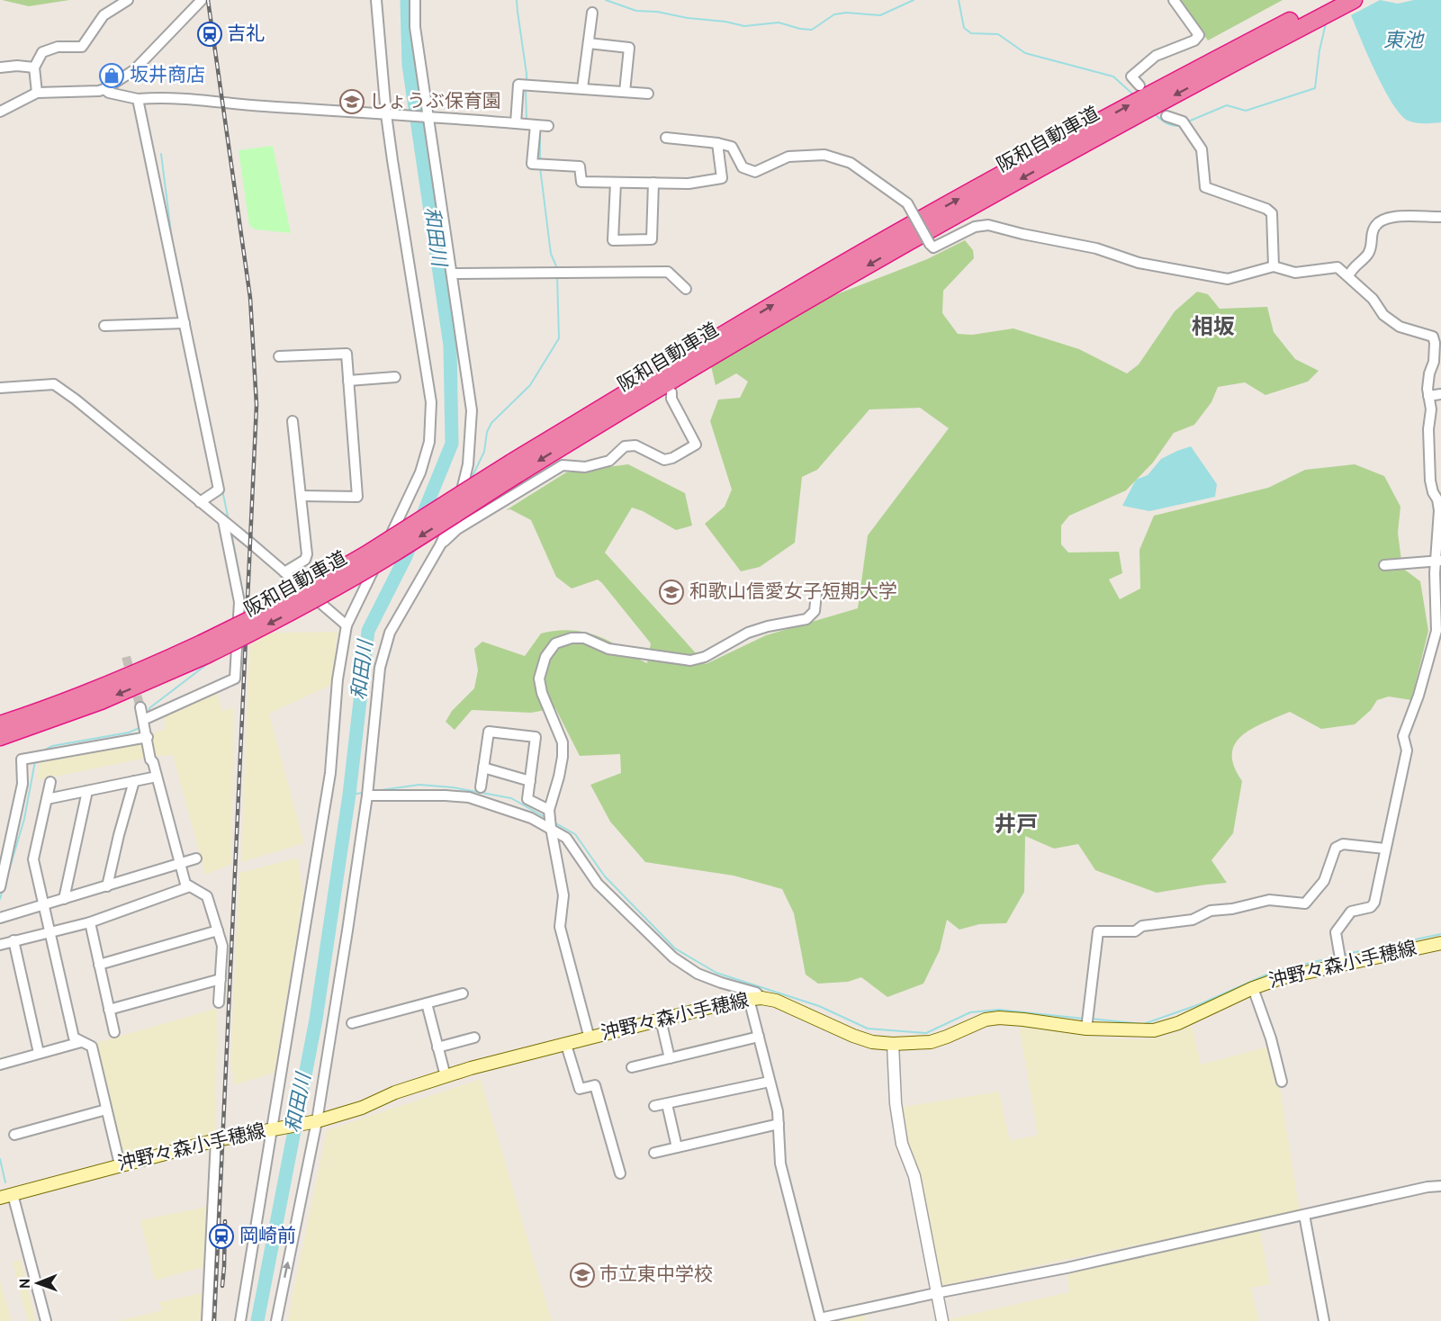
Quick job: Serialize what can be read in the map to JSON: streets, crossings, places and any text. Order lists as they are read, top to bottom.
{
  "streets": {
    "highway": ["阪和自動車道"],
    "main road": ["沖野々森小手穂線"]
  },
  "districts": ["相坂", "井戸"],
  "water": ["東池", "和田川"],
  "places": {
    "station": ["吉礼", "岡崎前"],
    "shop": ["坂井商店"],
    "school or university": ["しょうぶ保育園", "和歌山信愛女子短期大学", "市立東中学校"]
  },
  "north": "left"
}
